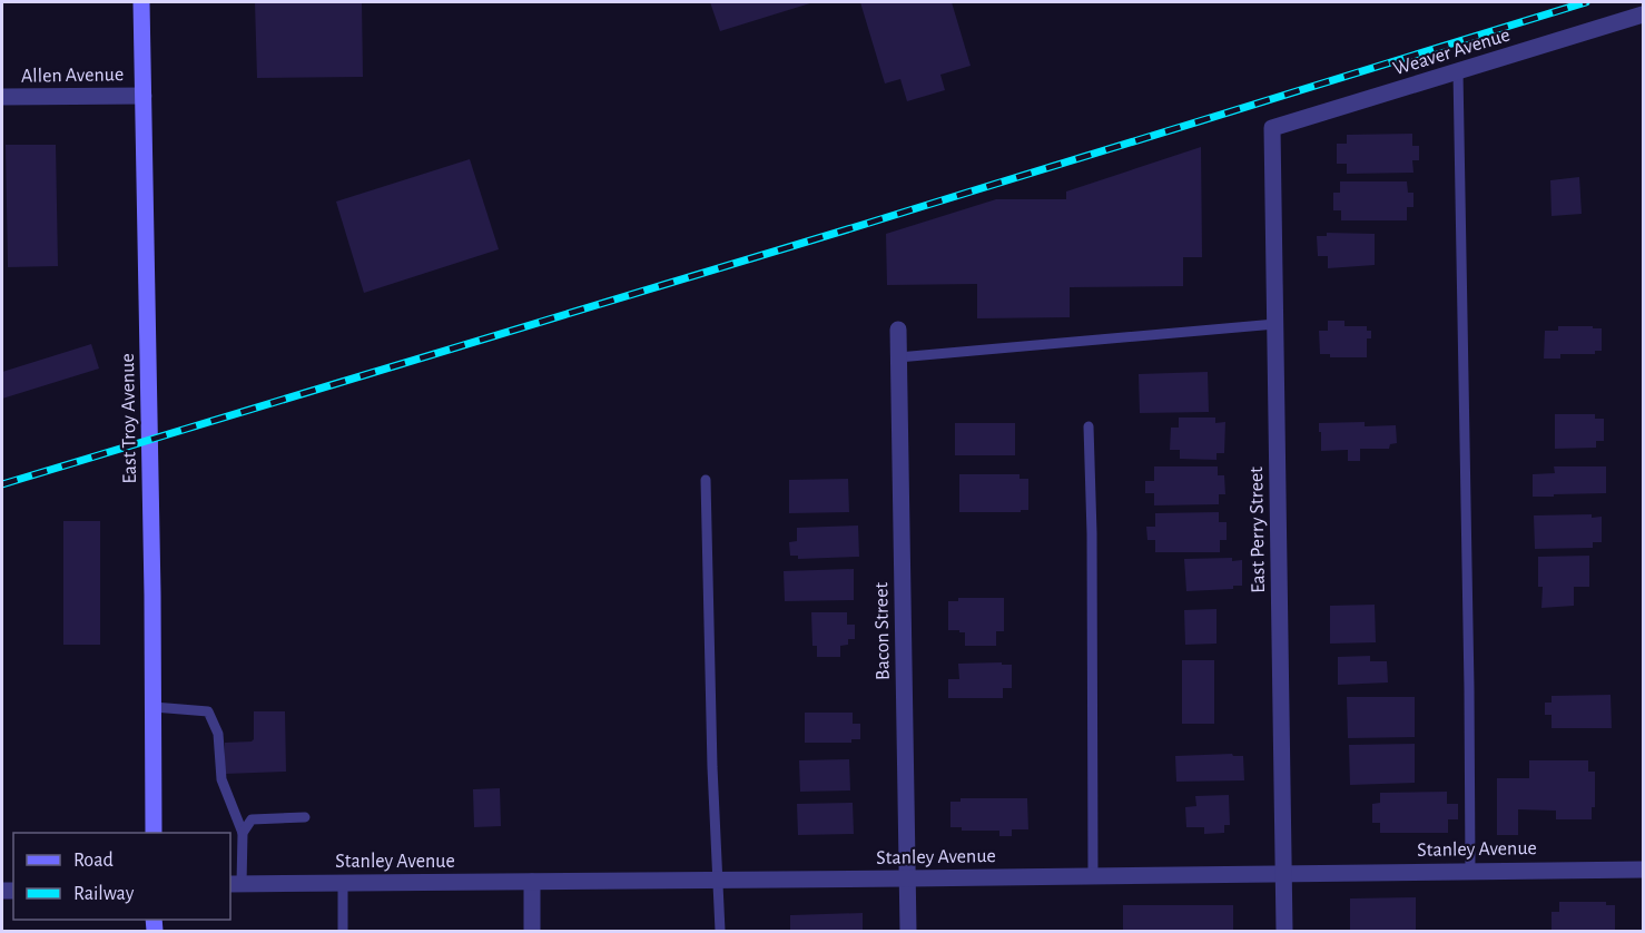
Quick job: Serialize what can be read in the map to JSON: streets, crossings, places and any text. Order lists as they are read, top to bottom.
{
  "streets": {
    "main road": ["East Troy Avenue"],
    "street": [
      "Weaver Avenue",
      "Allen Avenue",
      "East Perry Street",
      "Bacon Street",
      "Stanley Avenue"
    ]
  },
  "crossings": [
    ["Weaver Avenue", "East Perry Street"],
    ["Allen Avenue", "East Troy Avenue"],
    ["East Perry Street", "Stanley Avenue"],
    ["Bacon Street", "Stanley Avenue"]
  ],
  "legend": ["Road", "Railway"]
}
